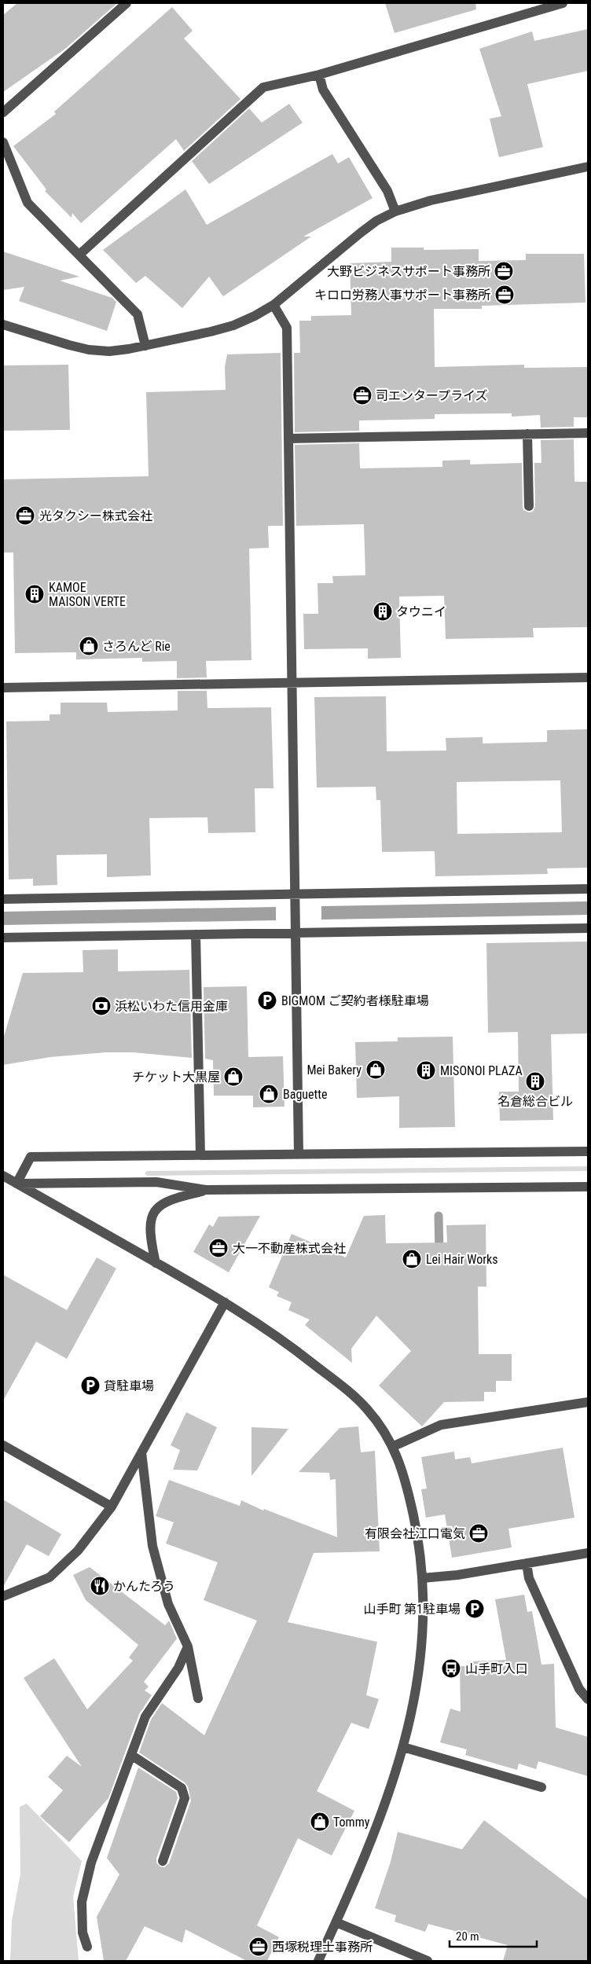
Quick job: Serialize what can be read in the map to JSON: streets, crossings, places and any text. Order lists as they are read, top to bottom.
{
  "places": {
    "office": [
      "大野ビジネスサポート事務所",
      "キロロ労務人事サポート事務所",
      "司エンタープライズ",
      "光タクシー株式会社",
      "大一不動産株式会社",
      "有限会社江口電気",
      "西塚税理士事務所"
    ],
    "building": [
      "KAMOE MAISON VERTE",
      "タウニイ",
      "MISONOI PLAZA",
      "名倉総合ビル"
    ],
    "shop": [
      "さろんど Rie",
      "Mei Bakery",
      "チケット大黒屋",
      "Baguette",
      "Lei Hair Works",
      "Tommy"
    ],
    "parking": ["BIGMOM ご契約者様駐車場", "貸駐車場", "山手町 第1駐車場"],
    "bank": ["浜松いわた信用金庫"],
    "restaurant": ["かんたろう"],
    "bus stop": ["山手町入口"]
  },
  "scale_bar": "20 m"
}
